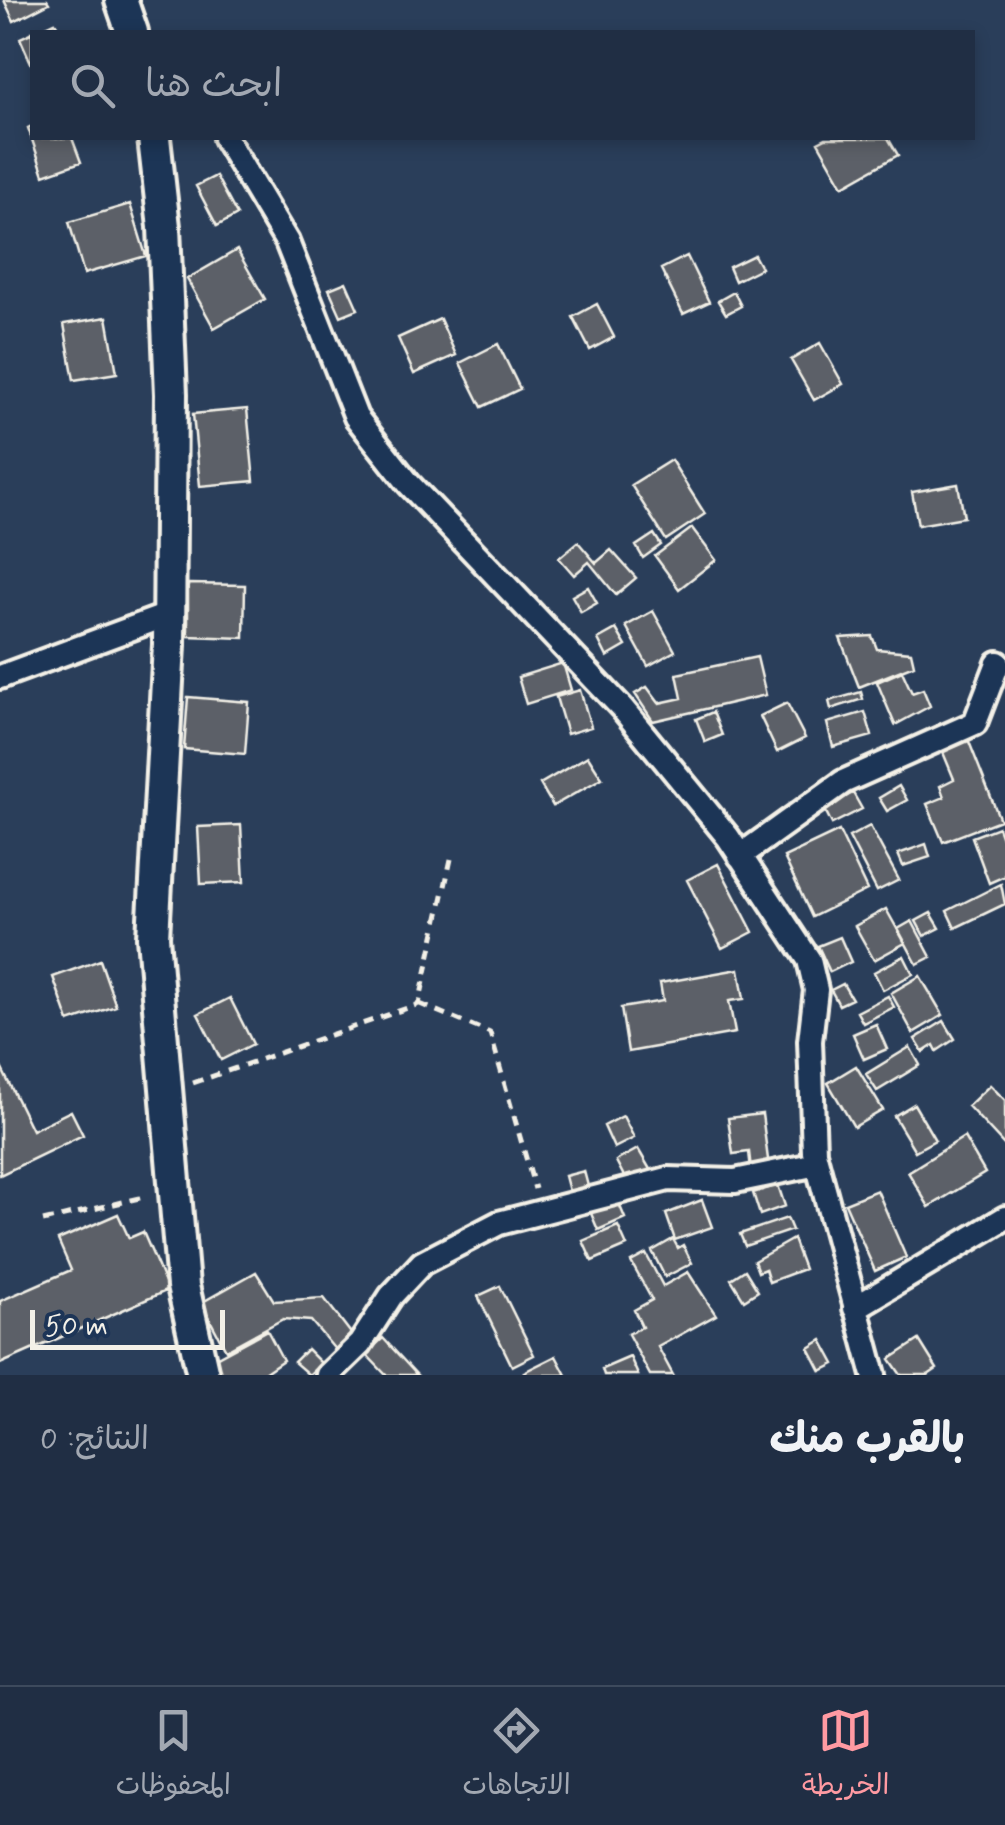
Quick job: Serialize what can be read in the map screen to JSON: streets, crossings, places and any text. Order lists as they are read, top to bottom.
{
  "scale_bar": "50 m",
  "page": {
    "search": "ابحث هنا",
    "scale": "50 m",
    "heading": ["بالقرب منك", "النتائج: 0"],
    "nav": ["الخريطة", "الاتجاهات", "المحفوظات"]
  }
}
